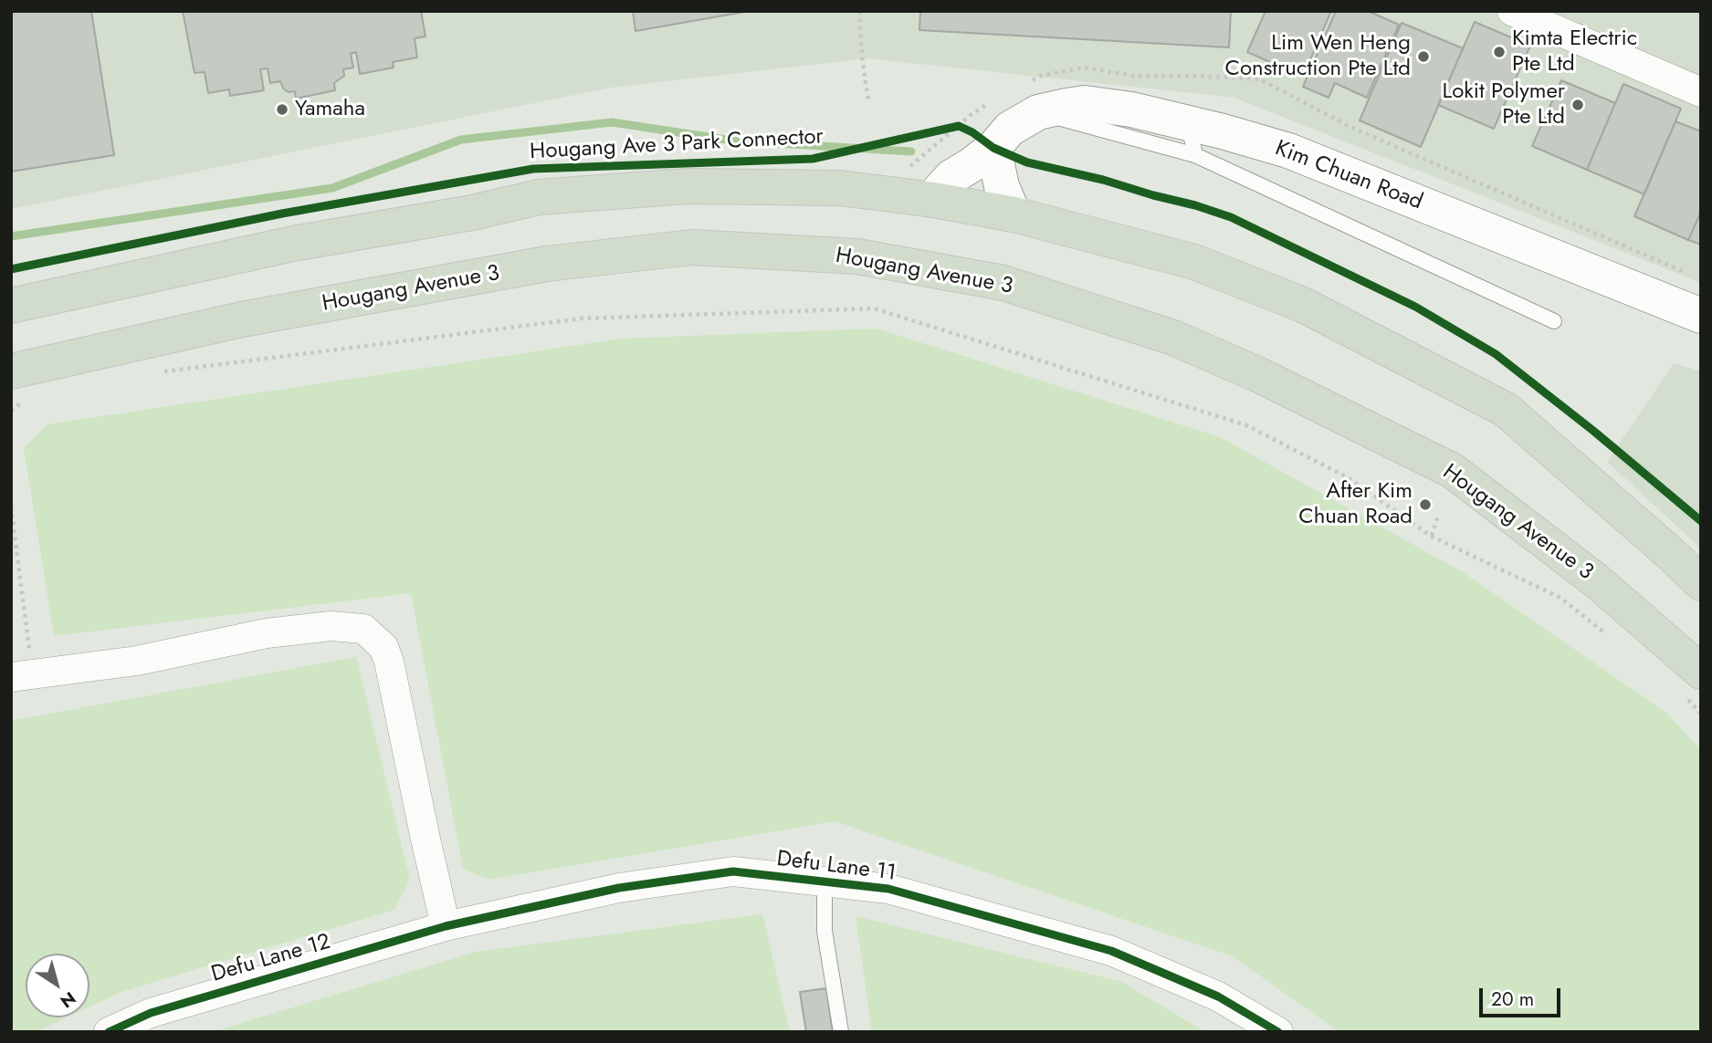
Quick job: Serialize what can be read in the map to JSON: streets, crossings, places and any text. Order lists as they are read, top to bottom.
{
  "streets": {
    "highway": ["Hougang Avenue 3"],
    "main road": ["Kim Chuan Road"],
    "street": ["Defu Lane 11", "Defu Lane 12"],
    "cycle path": ["Hougang Ave 3 Park Connector"]
  },
  "crossings": [
    ["Defu Lane 11", "Defu Lane 12"]
  ],
  "places": [
    "Kimta Electric Pte Ltd",
    "Lim Wen Heng Construction Pte Ltd",
    "Lokit Polymer Pte Ltd",
    "Yamaha",
    "After Kim Chuan Road"
  ],
  "scale_bar": "20 m",
  "north": "bottom right"
}
